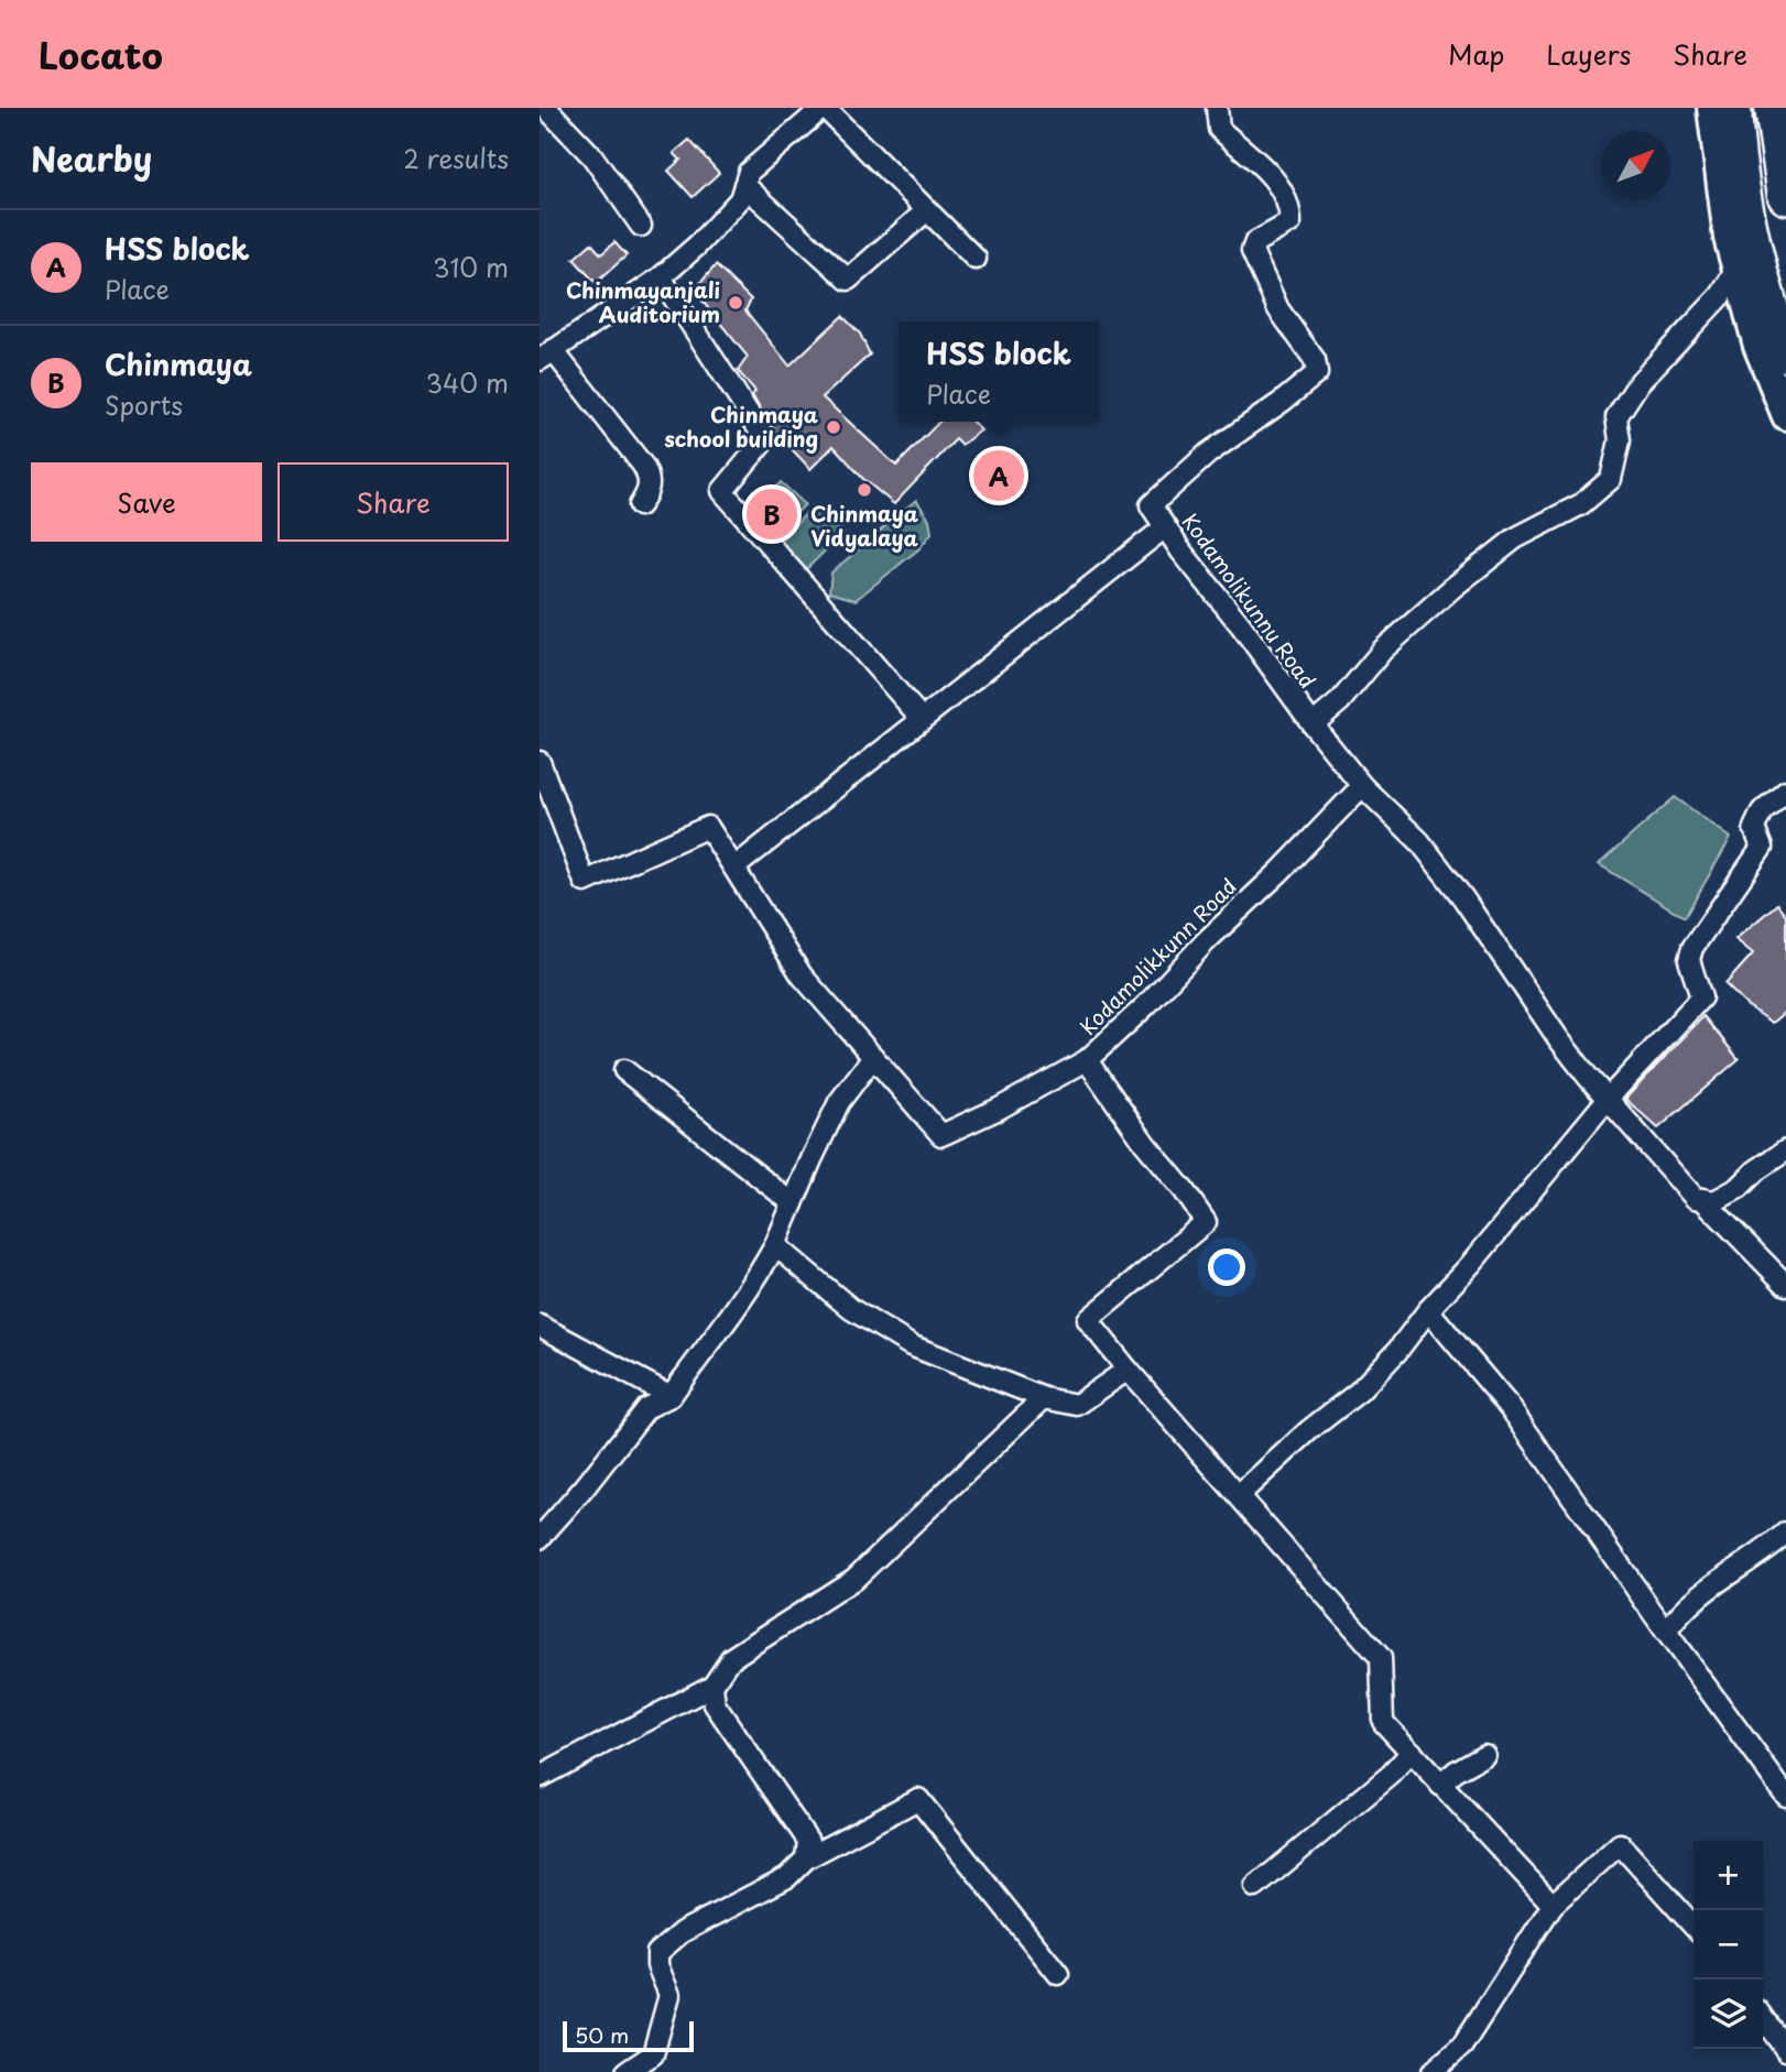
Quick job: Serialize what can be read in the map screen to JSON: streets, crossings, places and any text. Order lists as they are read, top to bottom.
{
  "streets": {
    "street": ["Kodamolikunnu Road", "Kodamolikkunn Road"]
  },
  "places": ["Chinmayanjali Auditorium", "Chinmaya school building", "Chinmaya Vidyalaya"],
  "scale_bar": "50 m",
  "north": "top right",
  "page": {
    "header": "Locato",
    "nav": ["Map", "Layers", "Share"],
    "heading": ["Nearby", "2 results"],
    "list": [
      {
        "mark": "A",
        "name": "HSS block",
        "note": "Place",
        "value": "310 m"
      },
      {
        "mark": "B",
        "name": "Chinmaya",
        "note": "Sports",
        "value": "340 m"
      }
    ],
    "popup": ["HSS block", "Place"],
    "buttons": ["Save", "Share"],
    "pins": ["A", "B"],
    "map_buttons": ["+", "−"],
    "scale": "50 m"
  }
}
